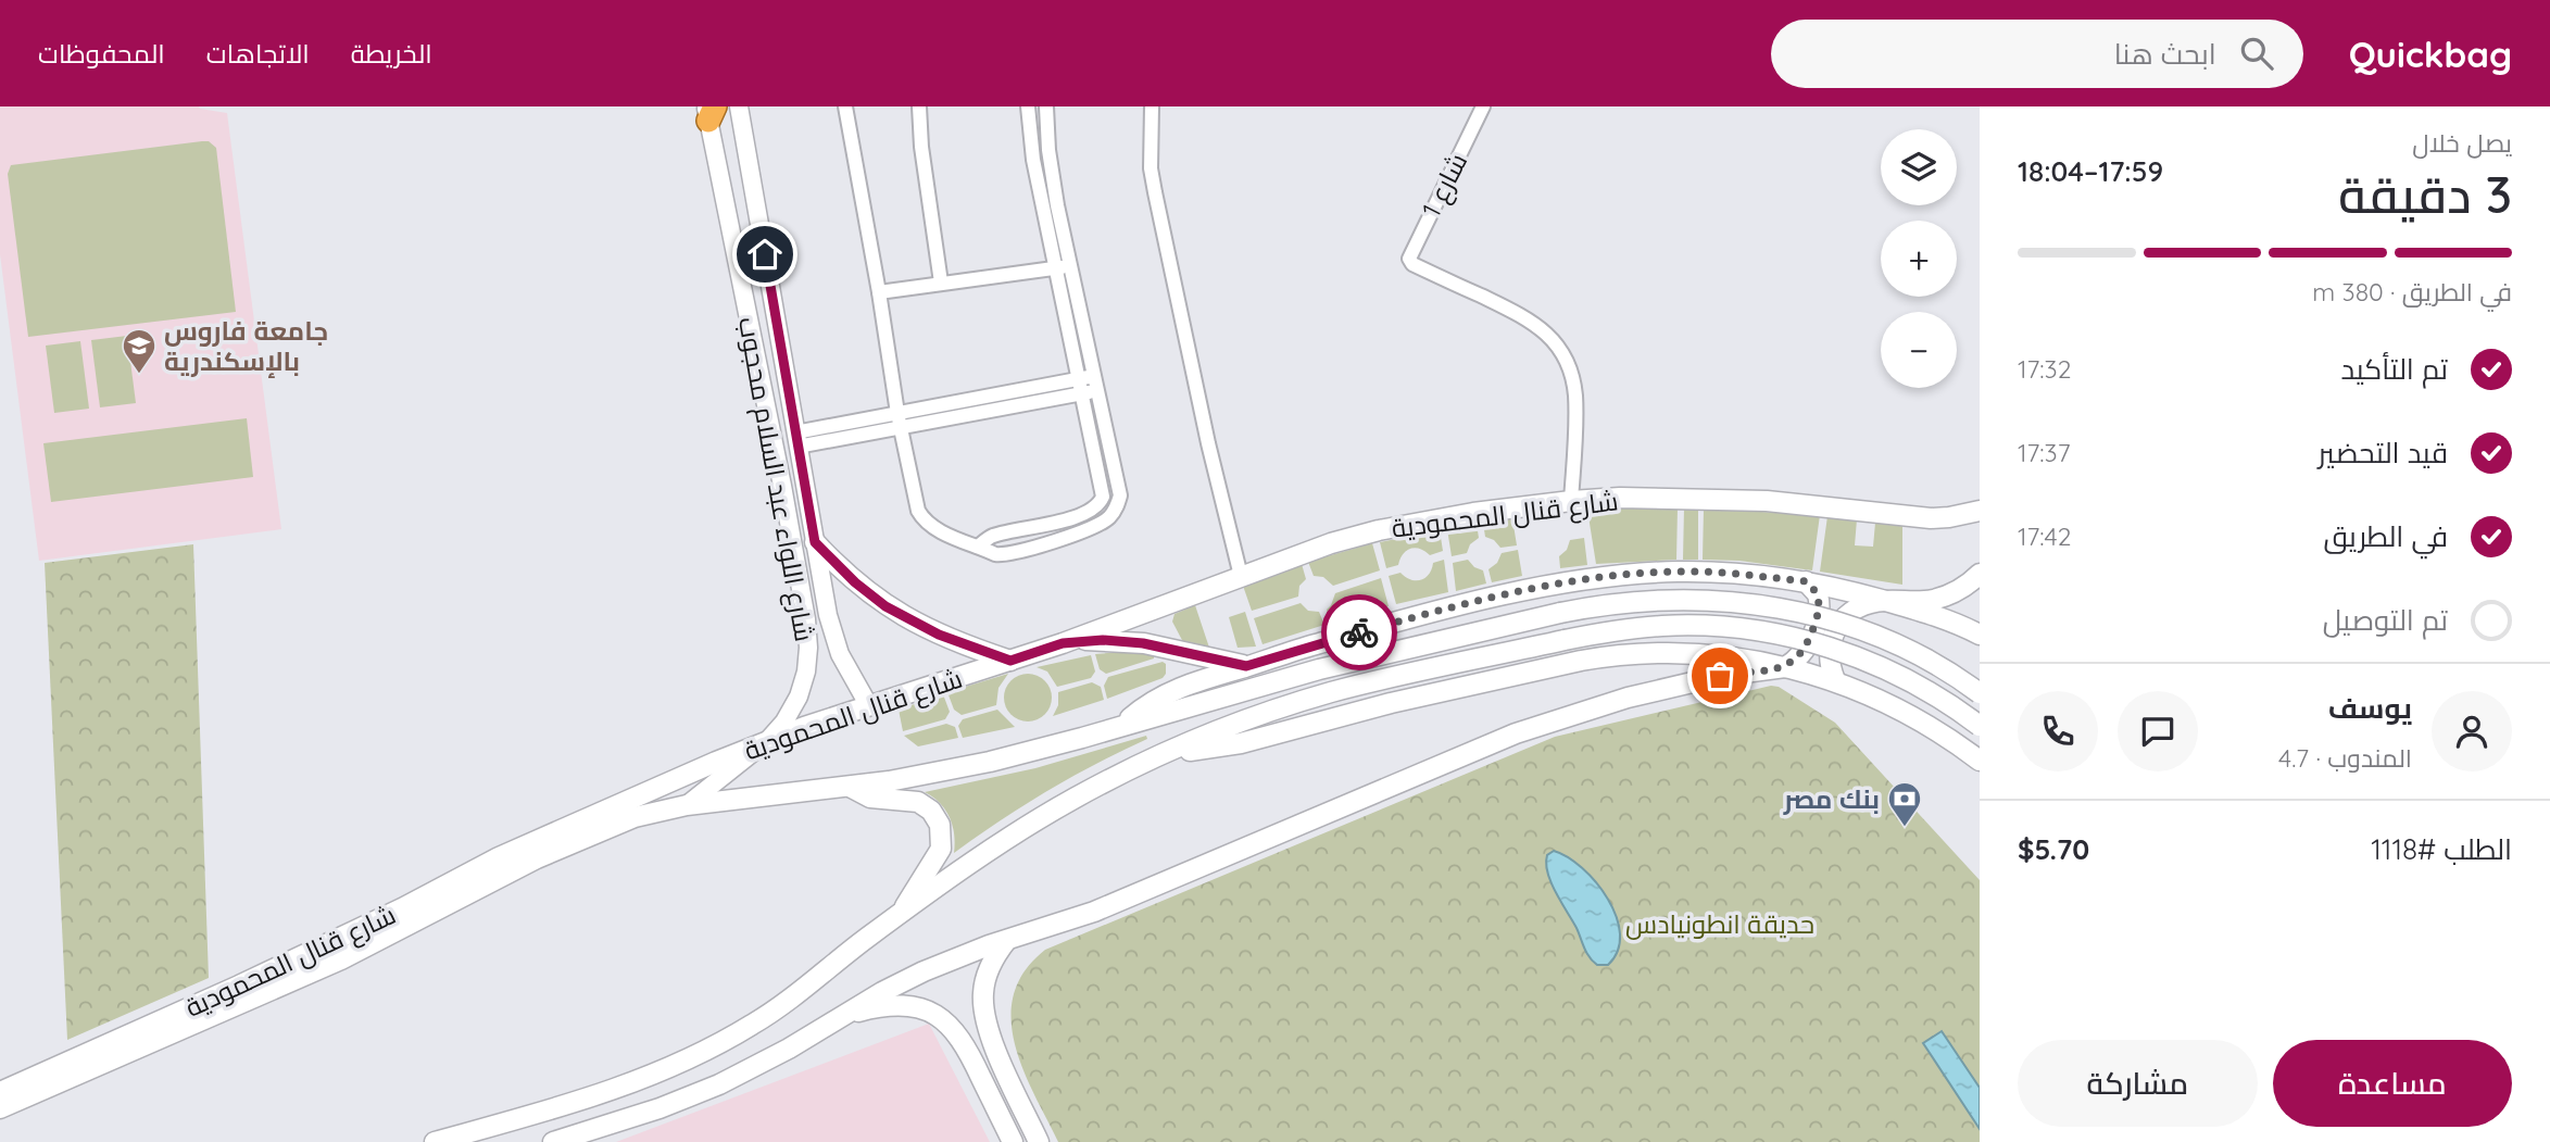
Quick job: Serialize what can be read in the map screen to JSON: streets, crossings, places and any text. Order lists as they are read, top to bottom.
{
  "streets": {
    "main road": ["شارع قنال المحمودية"],
    "street": ["شارع 1", "شارع اللواء عبد السلام محجوب"]
  },
  "crossings": [
    ["شارع 1", "شارع قنال المحمودية"],
    ["شارع اللواء عبد السلام محجوب", "شارع قنال المحمودية"]
  ],
  "parks": ["حديقة انطونيادس"],
  "places": {
    "school or university": ["جامعة فاروس بالإسكندرية"],
    "bank": ["بنك مصر"]
  },
  "page": {
    "header": "Quickbag",
    "search": "ابحث هنا",
    "nav": ["الخريطة", "الاتجاهات", "المحفوظات"],
    "heading": ["3 دقيقة", "يصل خلال", "17:59–18:04"],
    "panel": [
      "يوسف",
      "المندوب · 4.7",
      "الطلب #1118",
      "$5.70"
    ],
    "map_buttons": ["+", "−"],
    "bar": "في الطريق · 380 m",
    "list": [
      ["تم التأكيد", "17:32"],
      ["قيد التحضير", "17:37"],
      ["في الطريق", "17:42"],
      "تم التوصيل"
    ],
    "buttons": ["مساعدة", "مشاركة"]
  }
}
